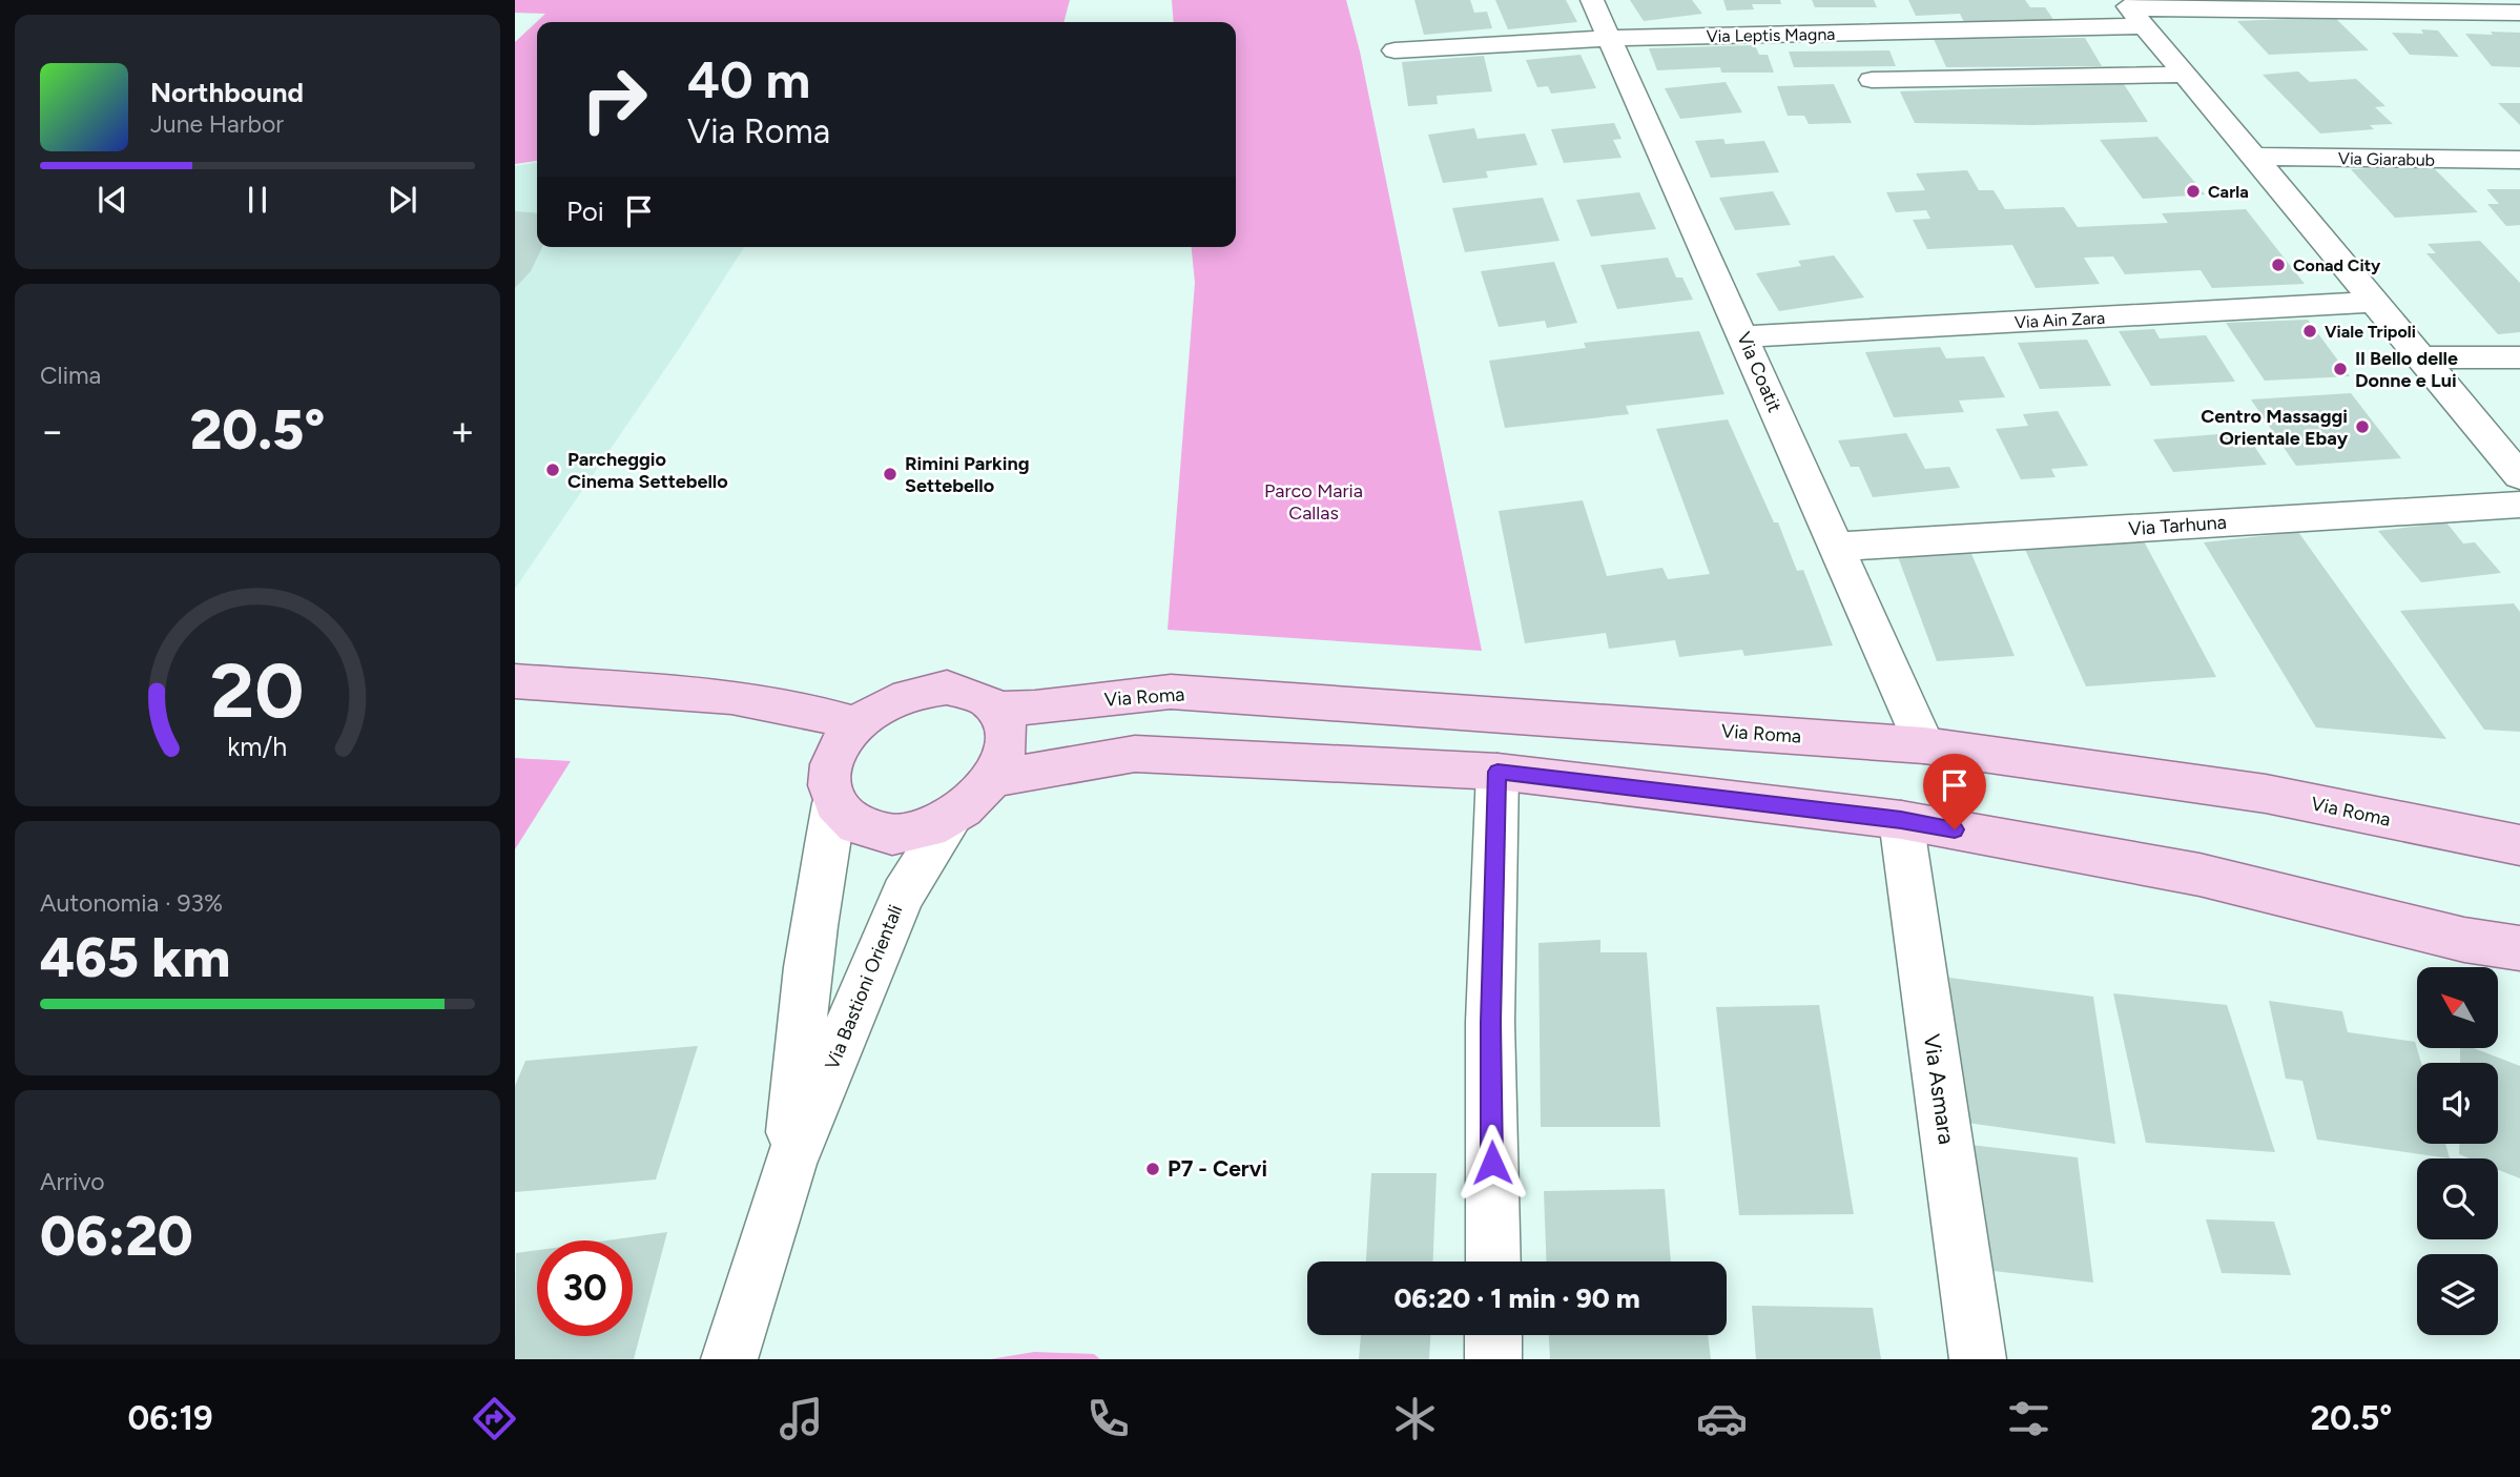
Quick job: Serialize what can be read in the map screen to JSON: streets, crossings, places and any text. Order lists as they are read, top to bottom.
{
  "streets": {
    "main road": ["Via Roma"],
    "street": [
      "Via Leptis Magna",
      "Via Giarabub",
      "Via Ain Zara",
      "Via Coatit",
      "Via Tarhuna",
      "Via Bastioni Orientali",
      "Via Asmara"
    ]
  },
  "crossings": [
    ["Via Leptis Magna", "Via Coatit"],
    ["Via Ain Zara", "Via Coatit"],
    ["Via Coatit", "Via Tarhuna"],
    ["Via Coatit", "Via Roma"],
    ["Via Roma", "Via Bastioni Orientali"]
  ],
  "parks": ["Parco Maria Callas"],
  "places": [
    "Carla",
    "Conad City",
    "Viale Tripoli",
    "Il Bello delle Donne e Lui",
    "Centro Massaggi Orientale Ebay",
    "Parcheggio Cinema Settebello",
    "Rimini Parking Settebello",
    "P7 - Cervi"
  ],
  "north": "top left",
  "page": {
    "turn": ["40 m", "Via Roma"],
    "song": ["Northbound", "June Harbor"],
    "then": "Poi",
    "tile": [
      "Clima",
      ["Autonomia · 93%", "465 km"],
      ["Arrivo", "06:20"]
    ],
    "heat": ["−", "20.5°", "+"],
    "limit": "30",
    "trip": "06:20 · 1 min · 90 m",
    "tabs": ["06:19", "20.5°"],
    "gauge": ["20", "km/h"]
  }
}
